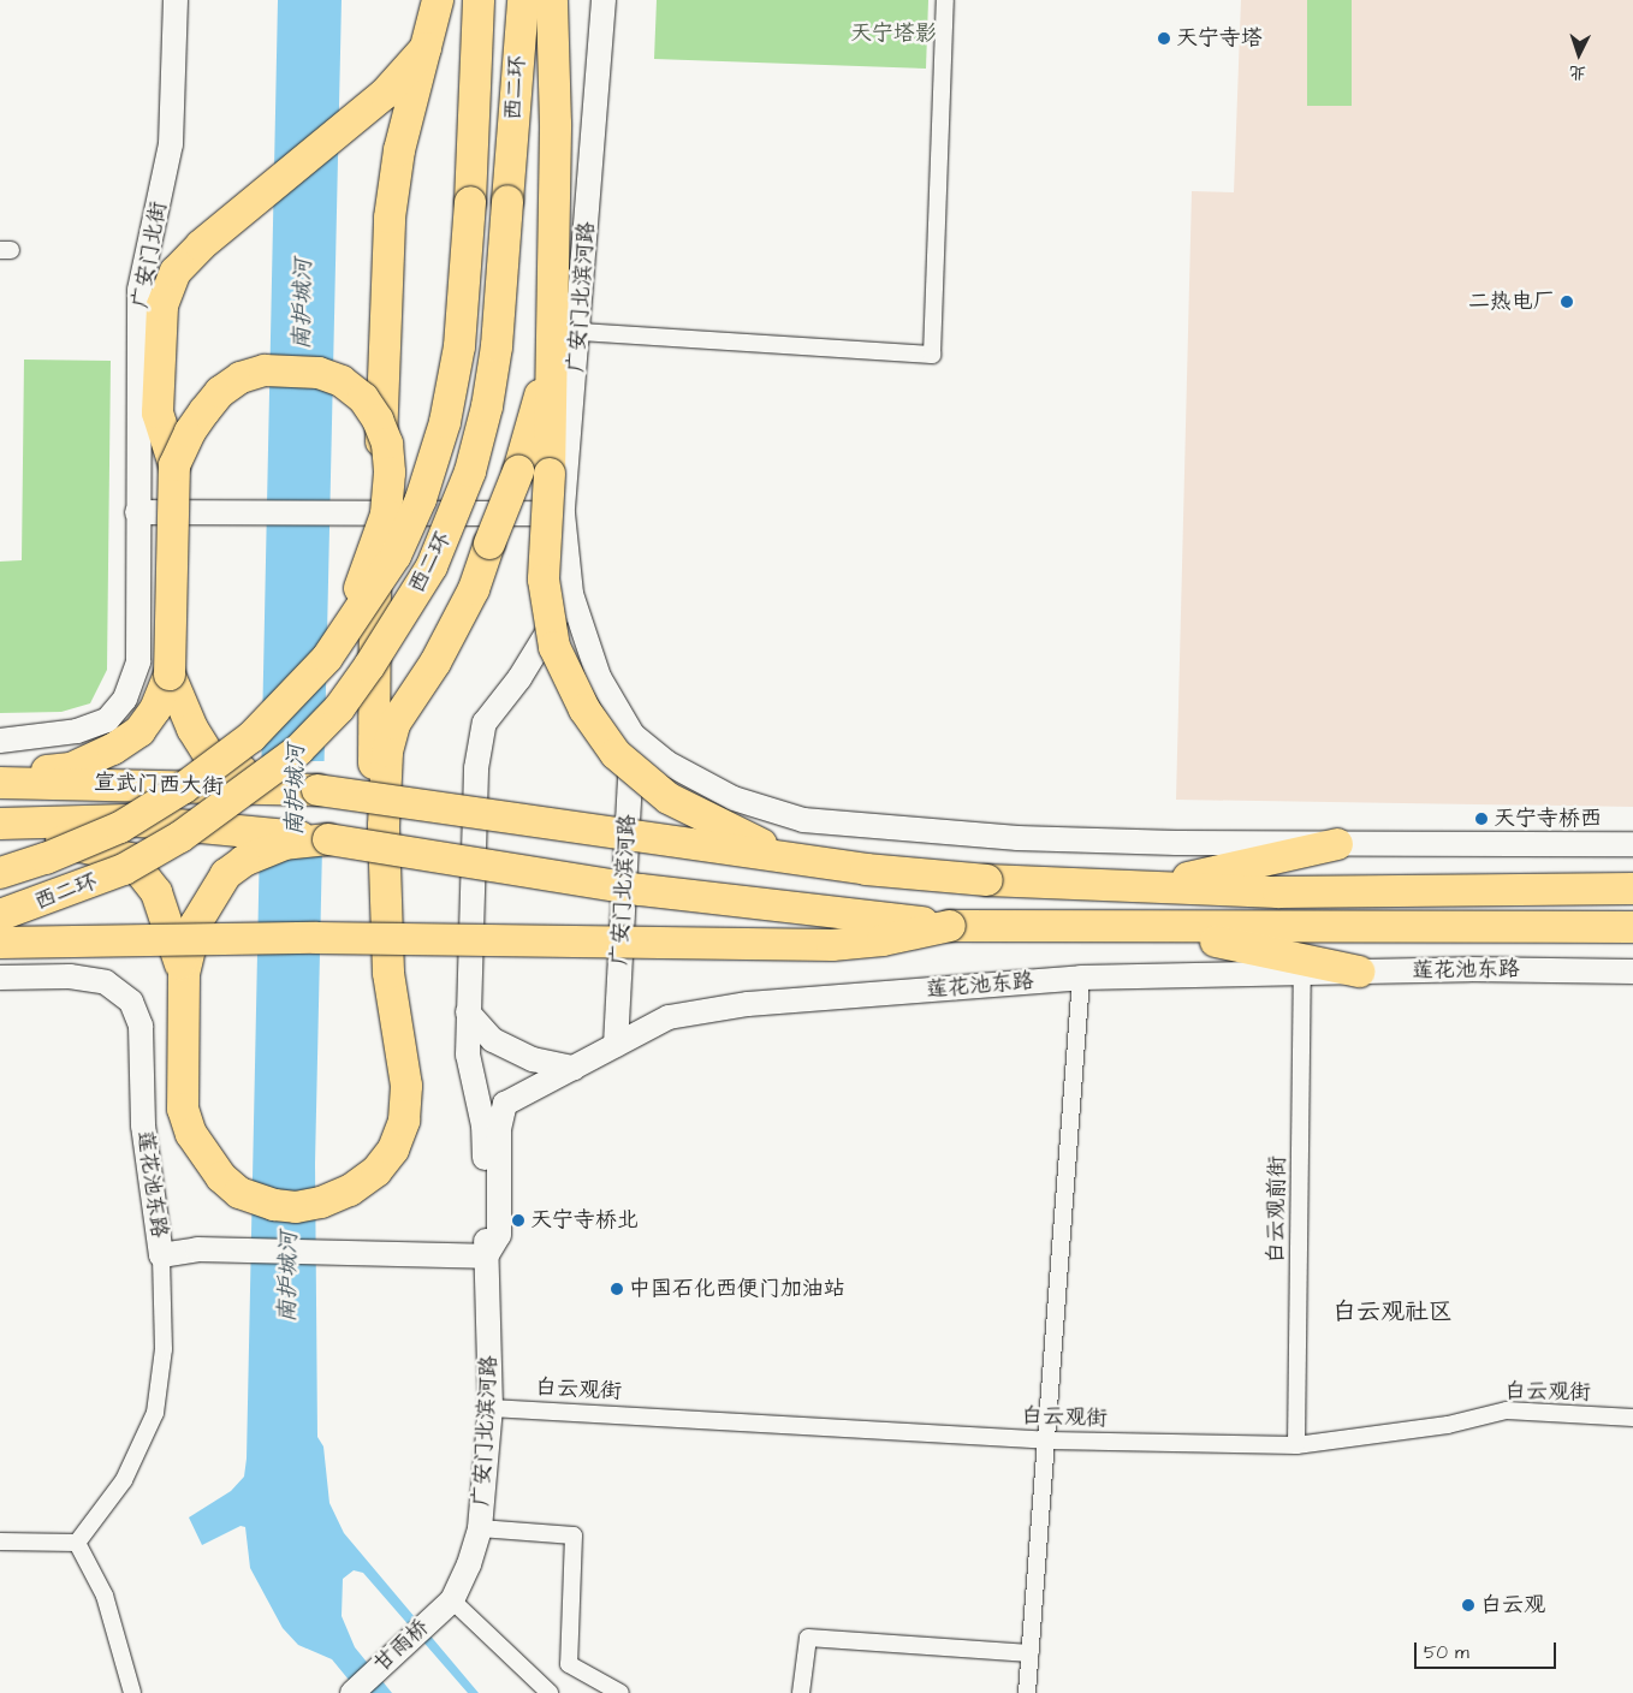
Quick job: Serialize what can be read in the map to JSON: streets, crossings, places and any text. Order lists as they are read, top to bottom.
{
  "streets": {
    "highway": ["西二环", "宣武门西大街", "莲花池东路"],
    "street": [
      "广安门北街",
      "广安门北滨河路",
      "白云观前街",
      "白云观街",
      "甘雨桥"
    ]
  },
  "crossings": [
    ["广安门北滨河路", "莲花池东路"],
    ["广安门北滨河路", "白云观街"],
    ["广安门北滨河路", "甘雨桥"],
    ["莲花池东路", "白云观前街"],
    ["白云观前街", "白云观街"]
  ],
  "districts": ["白云观社区"],
  "water": ["南护城河"],
  "parks": ["天宁塔影"],
  "places": [
    "天宁寺塔",
    "二热电厂",
    "天宁寺桥西",
    "天宁寺桥北",
    "中国石化西便门加油站",
    "白云观"
  ],
  "scale_bar": "50 m",
  "north": "bottom"
}
